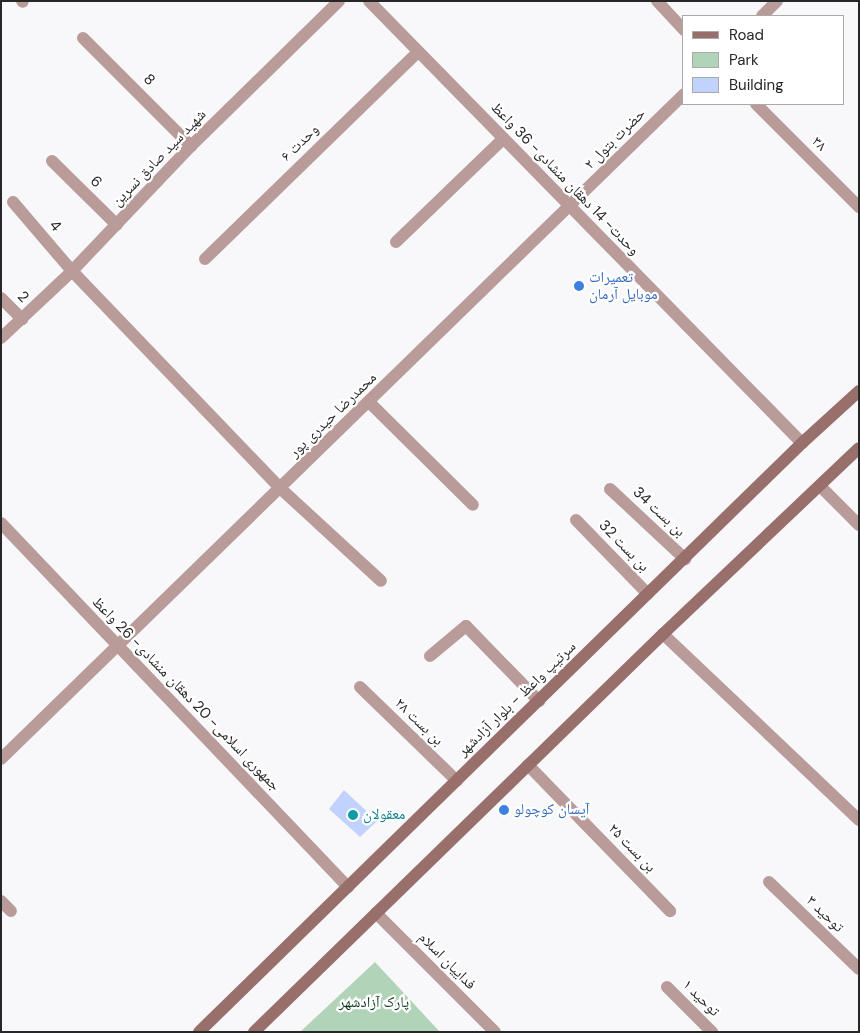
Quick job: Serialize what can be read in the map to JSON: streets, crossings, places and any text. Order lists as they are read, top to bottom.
{
  "streets": {
    "main road": ["سرتیپ واعظ - بلوار آزادشهر"],
    "street": [
      "8",
      "حضرت بتول ۲",
      "وحدت ۶",
      "۳۸",
      "شهید سید صادق نسرین",
      "وحدت- 14 دهقان منشادی- 36 واعظ",
      "6",
      "4",
      "2",
      "محمدرضا حیدری پور",
      "بن بست 34",
      "بن بست 32",
      "جمهوری اسلامی- 20 دهقان منشادی- 26 واعظ",
      "بن بست ۲۸",
      "بن بست ۲۵",
      "توحید ۳",
      "فداییان اسلام",
      "توحید ۱"
    ]
  },
  "crossings": [
    ["8", "شهید سید صادق نسرین"],
    ["حضرت بتول ۲", "وحدت- 14 دهقان منشادی- 36 واعظ"],
    ["حضرت بتول ۲", "محمدرضا حیدری پور"],
    ["وحدت ۶", "وحدت- 14 دهقان منشادی- 36 واعظ"],
    ["شهید سید صادق نسرین", "6"],
    ["شهید سید صادق نسرین", "4"],
    ["شهید سید صادق نسرین", "2"],
    ["وحدت- 14 دهقان منشادی- 36 واعظ", "محمدرضا حیدری پور"],
    ["وحدت- 14 دهقان منشادی- 36 واعظ", "سرتیپ واعظ - بلوار آزادشهر"],
    ["4", "محمدرضا حیدری پور"],
    ["محمدرضا حیدری پور", "جمهوری اسلامی- 20 دهقان منشادی- 26 واعظ"],
    ["بن بست 34", "سرتیپ واعظ - بلوار آزادشهر"],
    ["بن بست 32", "سرتیپ واعظ - بلوار آزادشهر"],
    ["جمهوری اسلامی- 20 دهقان منشادی- 26 واعظ", "سرتیپ واعظ - بلوار آزادشهر"],
    ["سرتیپ واعظ - بلوار آزادشهر", "بن بست ۲۸"]
  ],
  "parks": ["پارک آزادشهر"],
  "places": ["تعمیرات موبایل آرمان", "آیسان کوچولو", "معقولان"],
  "legend": ["Road", "Park", "Building"]
}
